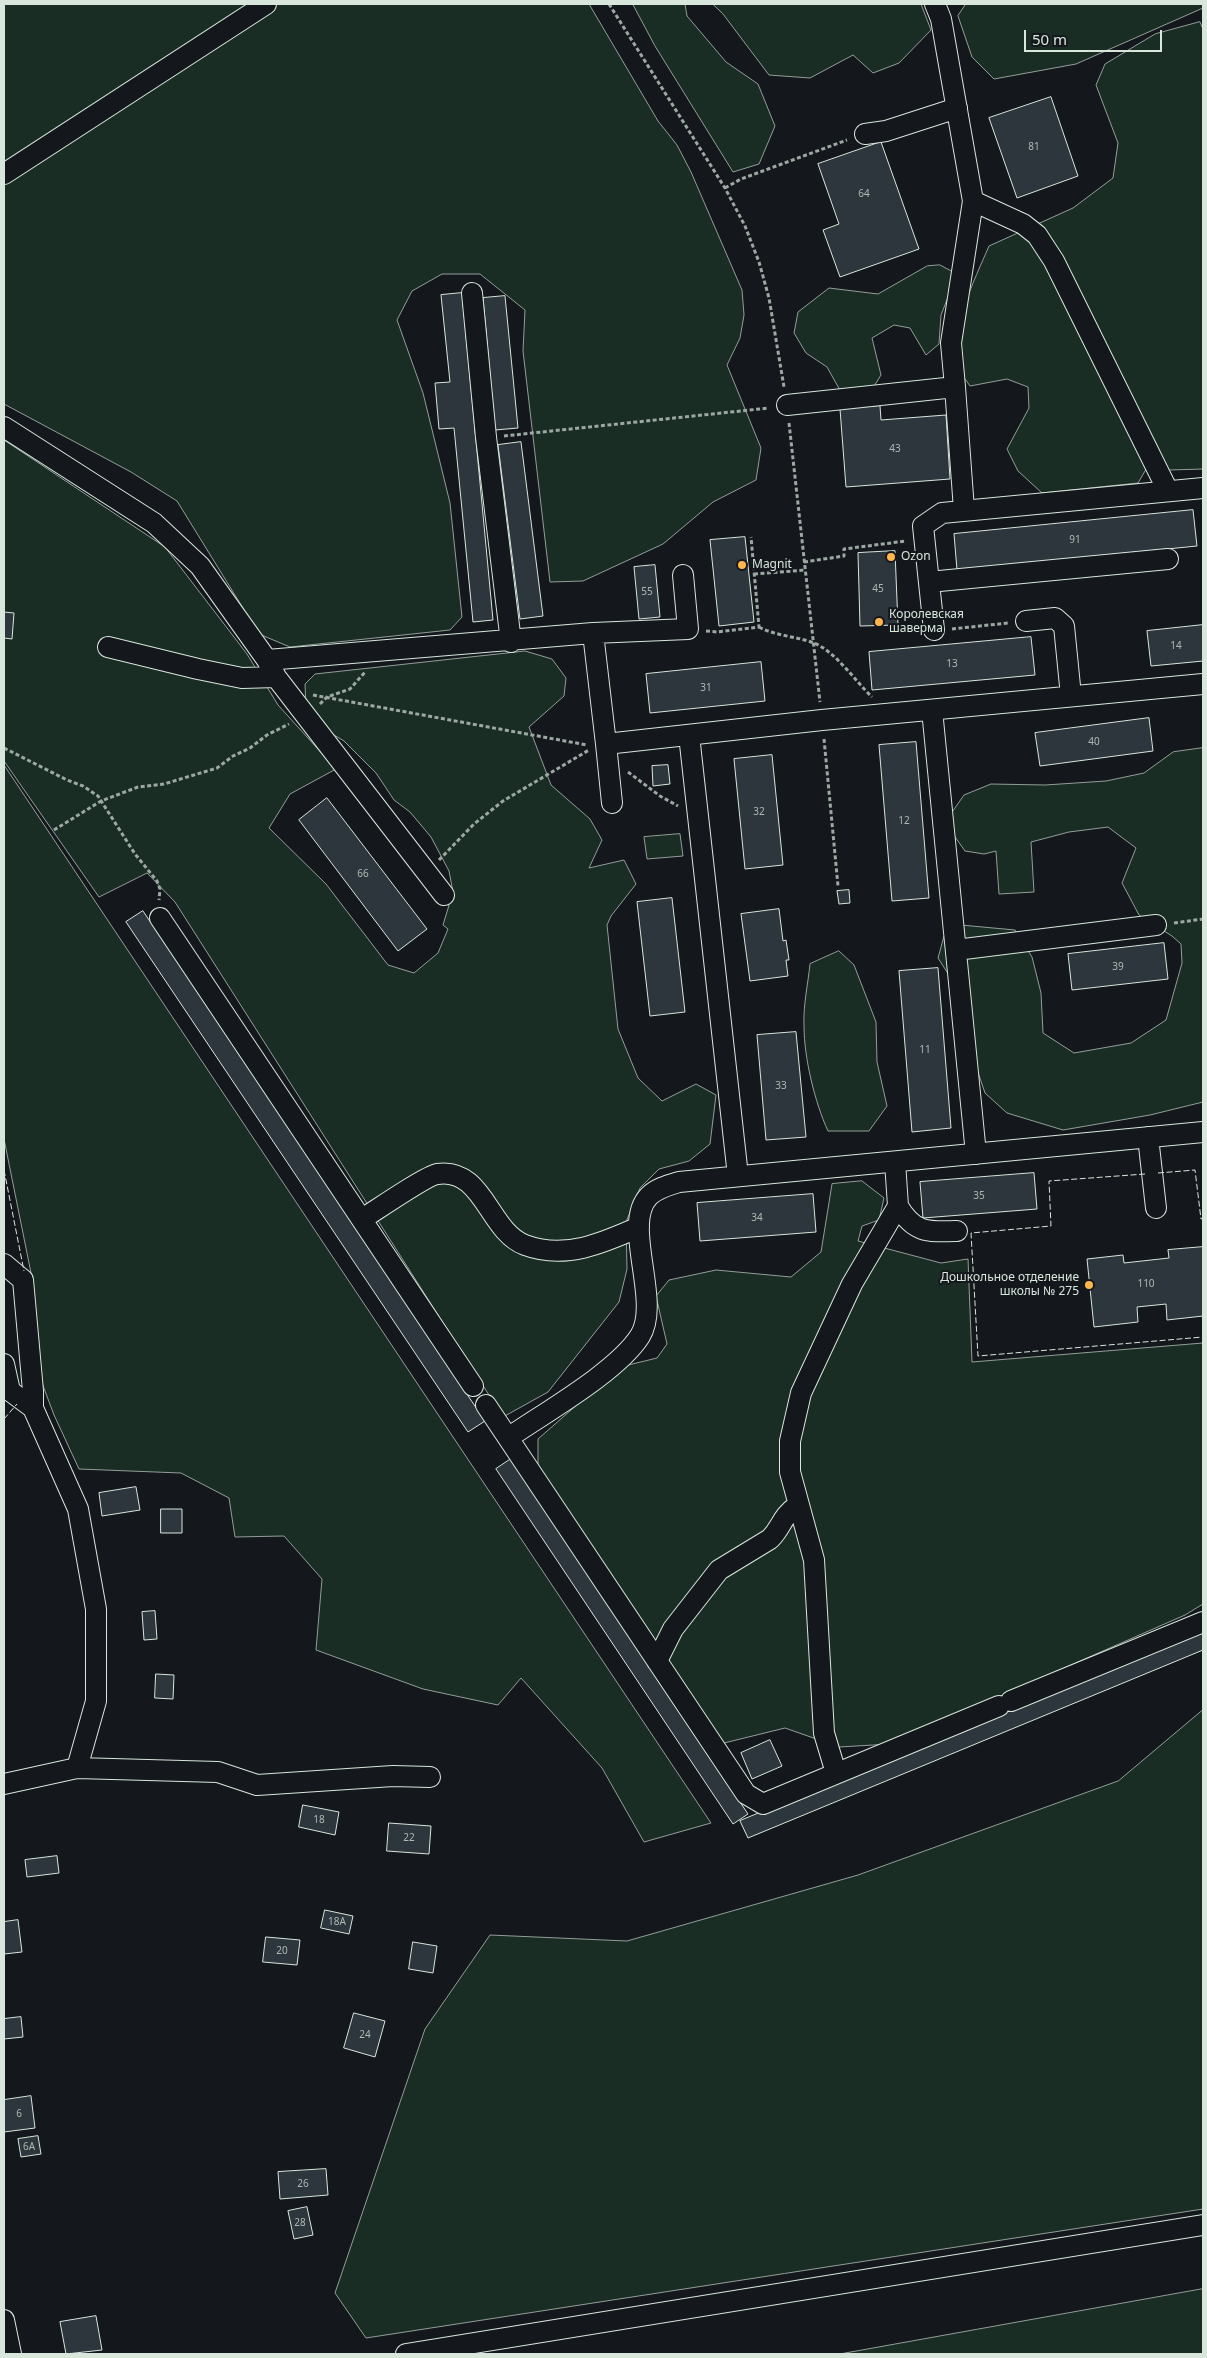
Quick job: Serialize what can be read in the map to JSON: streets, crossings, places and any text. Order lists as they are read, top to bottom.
{
  "places": [
    "Ozon",
    "Magnit",
    "Королевская шаверма",
    "Дошкольное отделение школы № 275"
  ],
  "house_numbers": [
    "81",
    "64",
    "43",
    "91",
    "45",
    "55",
    "14",
    "13",
    "31",
    "40",
    "32",
    "12",
    "66",
    "39",
    "11",
    "33",
    "35",
    "34",
    "110",
    "18",
    "22",
    "18А",
    "20",
    "24",
    "6",
    "6А",
    "26",
    "28"
  ],
  "scale_bar": "50 m"
}
